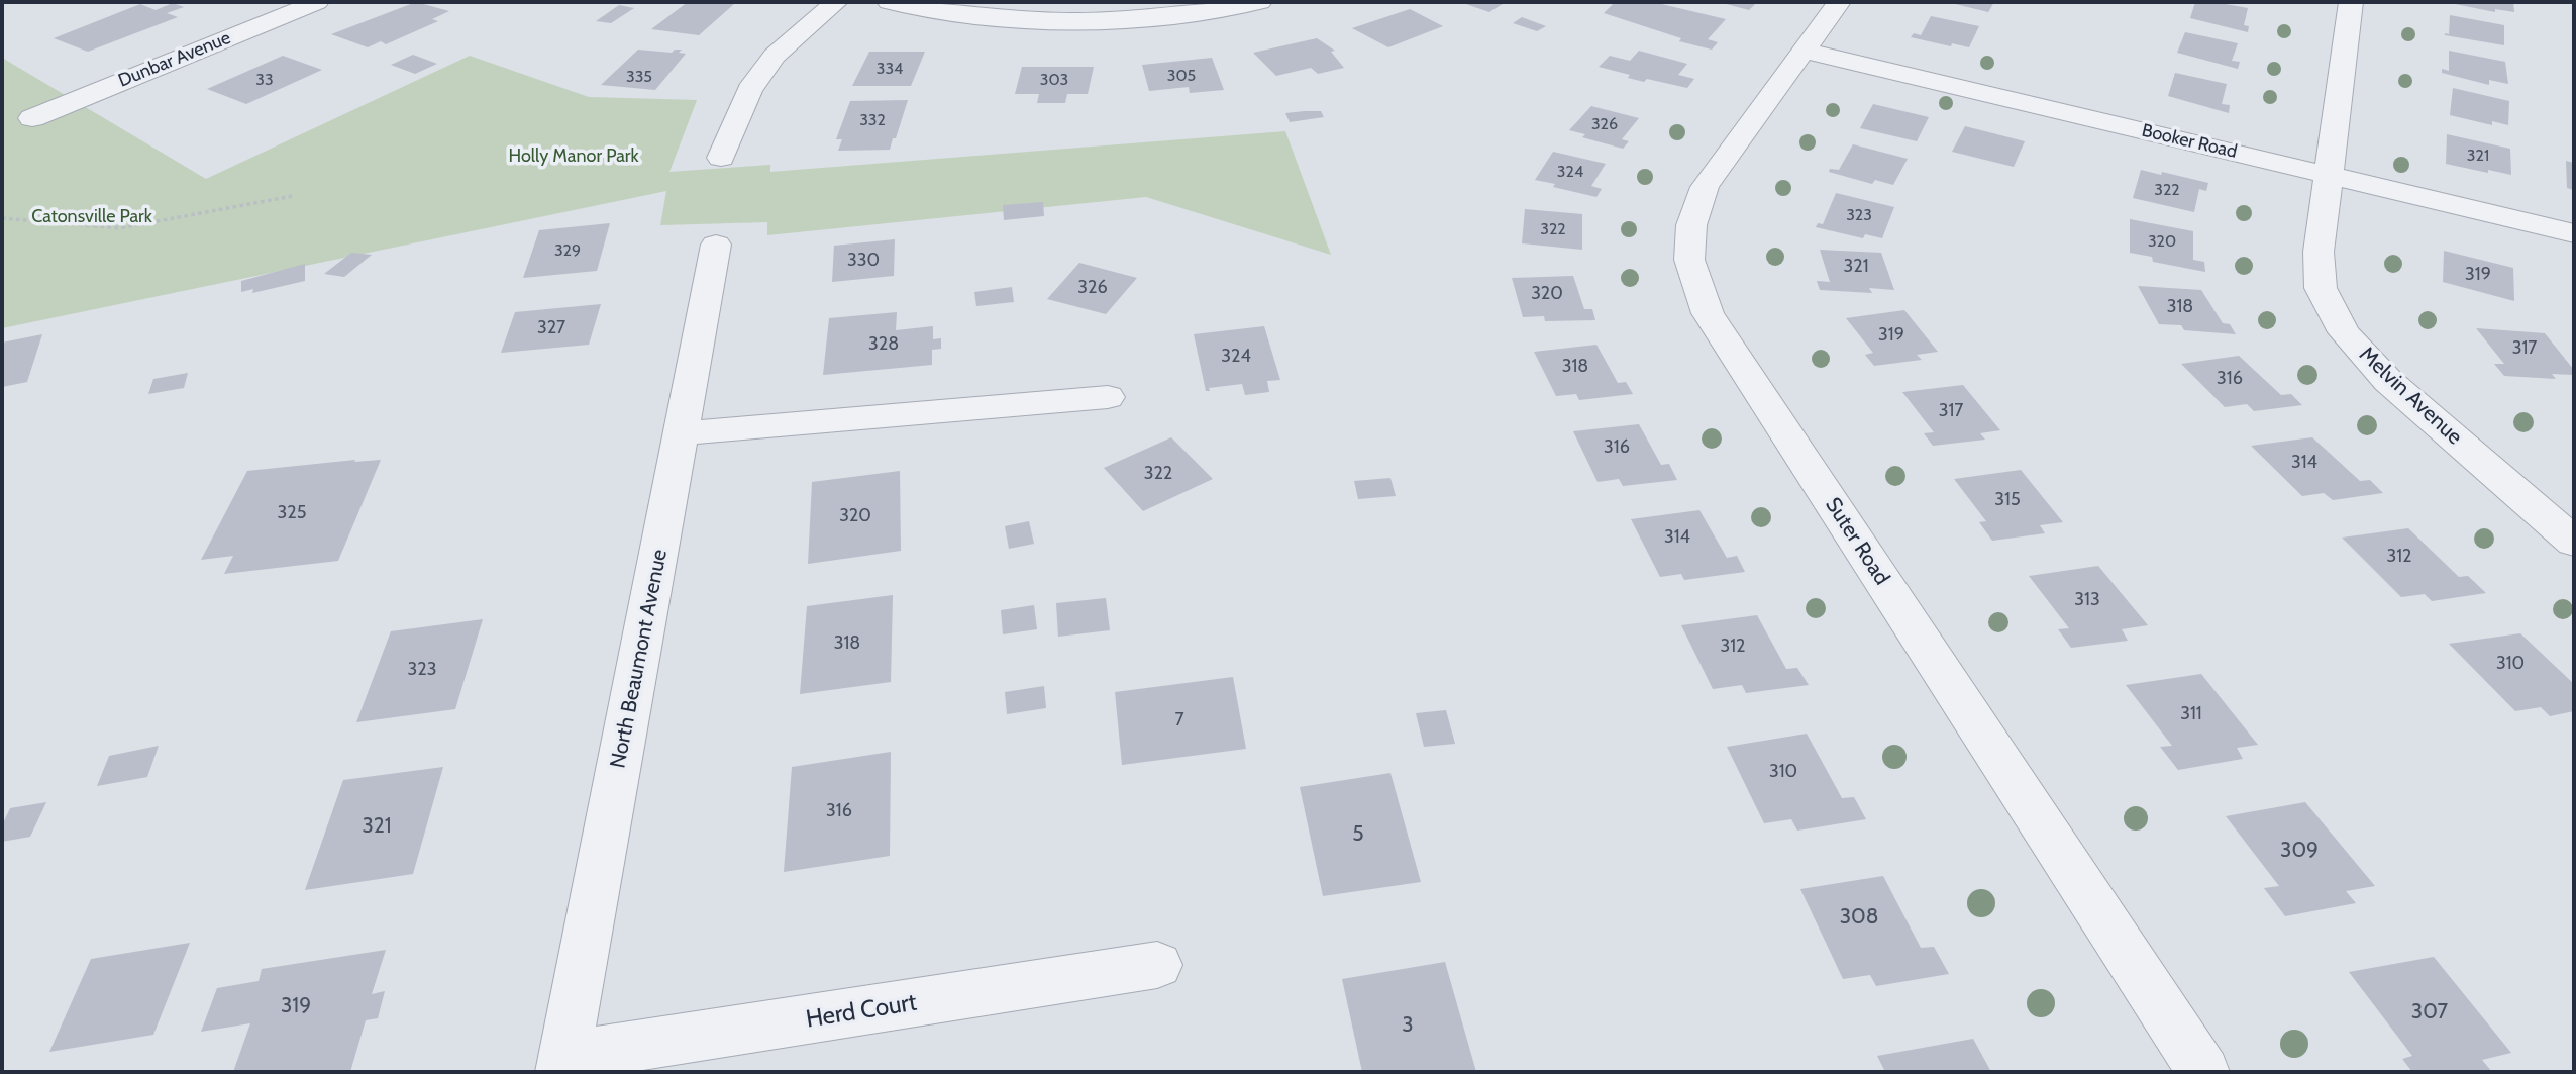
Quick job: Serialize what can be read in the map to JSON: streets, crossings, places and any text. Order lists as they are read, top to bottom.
{
  "streets": {
    "street": [
      "Dunbar Avenue",
      "Booker Road",
      "Melvin Avenue",
      "Suter Road",
      "North Beaumont Avenue",
      "Herd Court"
    ]
  },
  "crossings": [
    ["Booker Road", "Melvin Avenue"],
    ["Booker Road", "Suter Road"],
    ["North Beaumont Avenue", "Herd Court"]
  ],
  "parks": ["Holly Manor Park", "Catonsville Park"],
  "house_numbers": [
    "334",
    "305",
    "335",
    "33",
    "303",
    "332",
    "326",
    "321",
    "324",
    "322",
    "323",
    "322",
    "320",
    "329",
    "330",
    "321",
    "319",
    "326",
    "320",
    "318",
    "327",
    "319",
    "328",
    "317",
    "324",
    "318",
    "316",
    "317",
    "316",
    "314",
    "322",
    "315",
    "325",
    "320",
    "314",
    "312",
    "313",
    "318",
    "312",
    "310",
    "323",
    "311",
    "7",
    "310",
    "316",
    "321",
    "5",
    "309",
    "308",
    "319",
    "307",
    "3"
  ]
}
